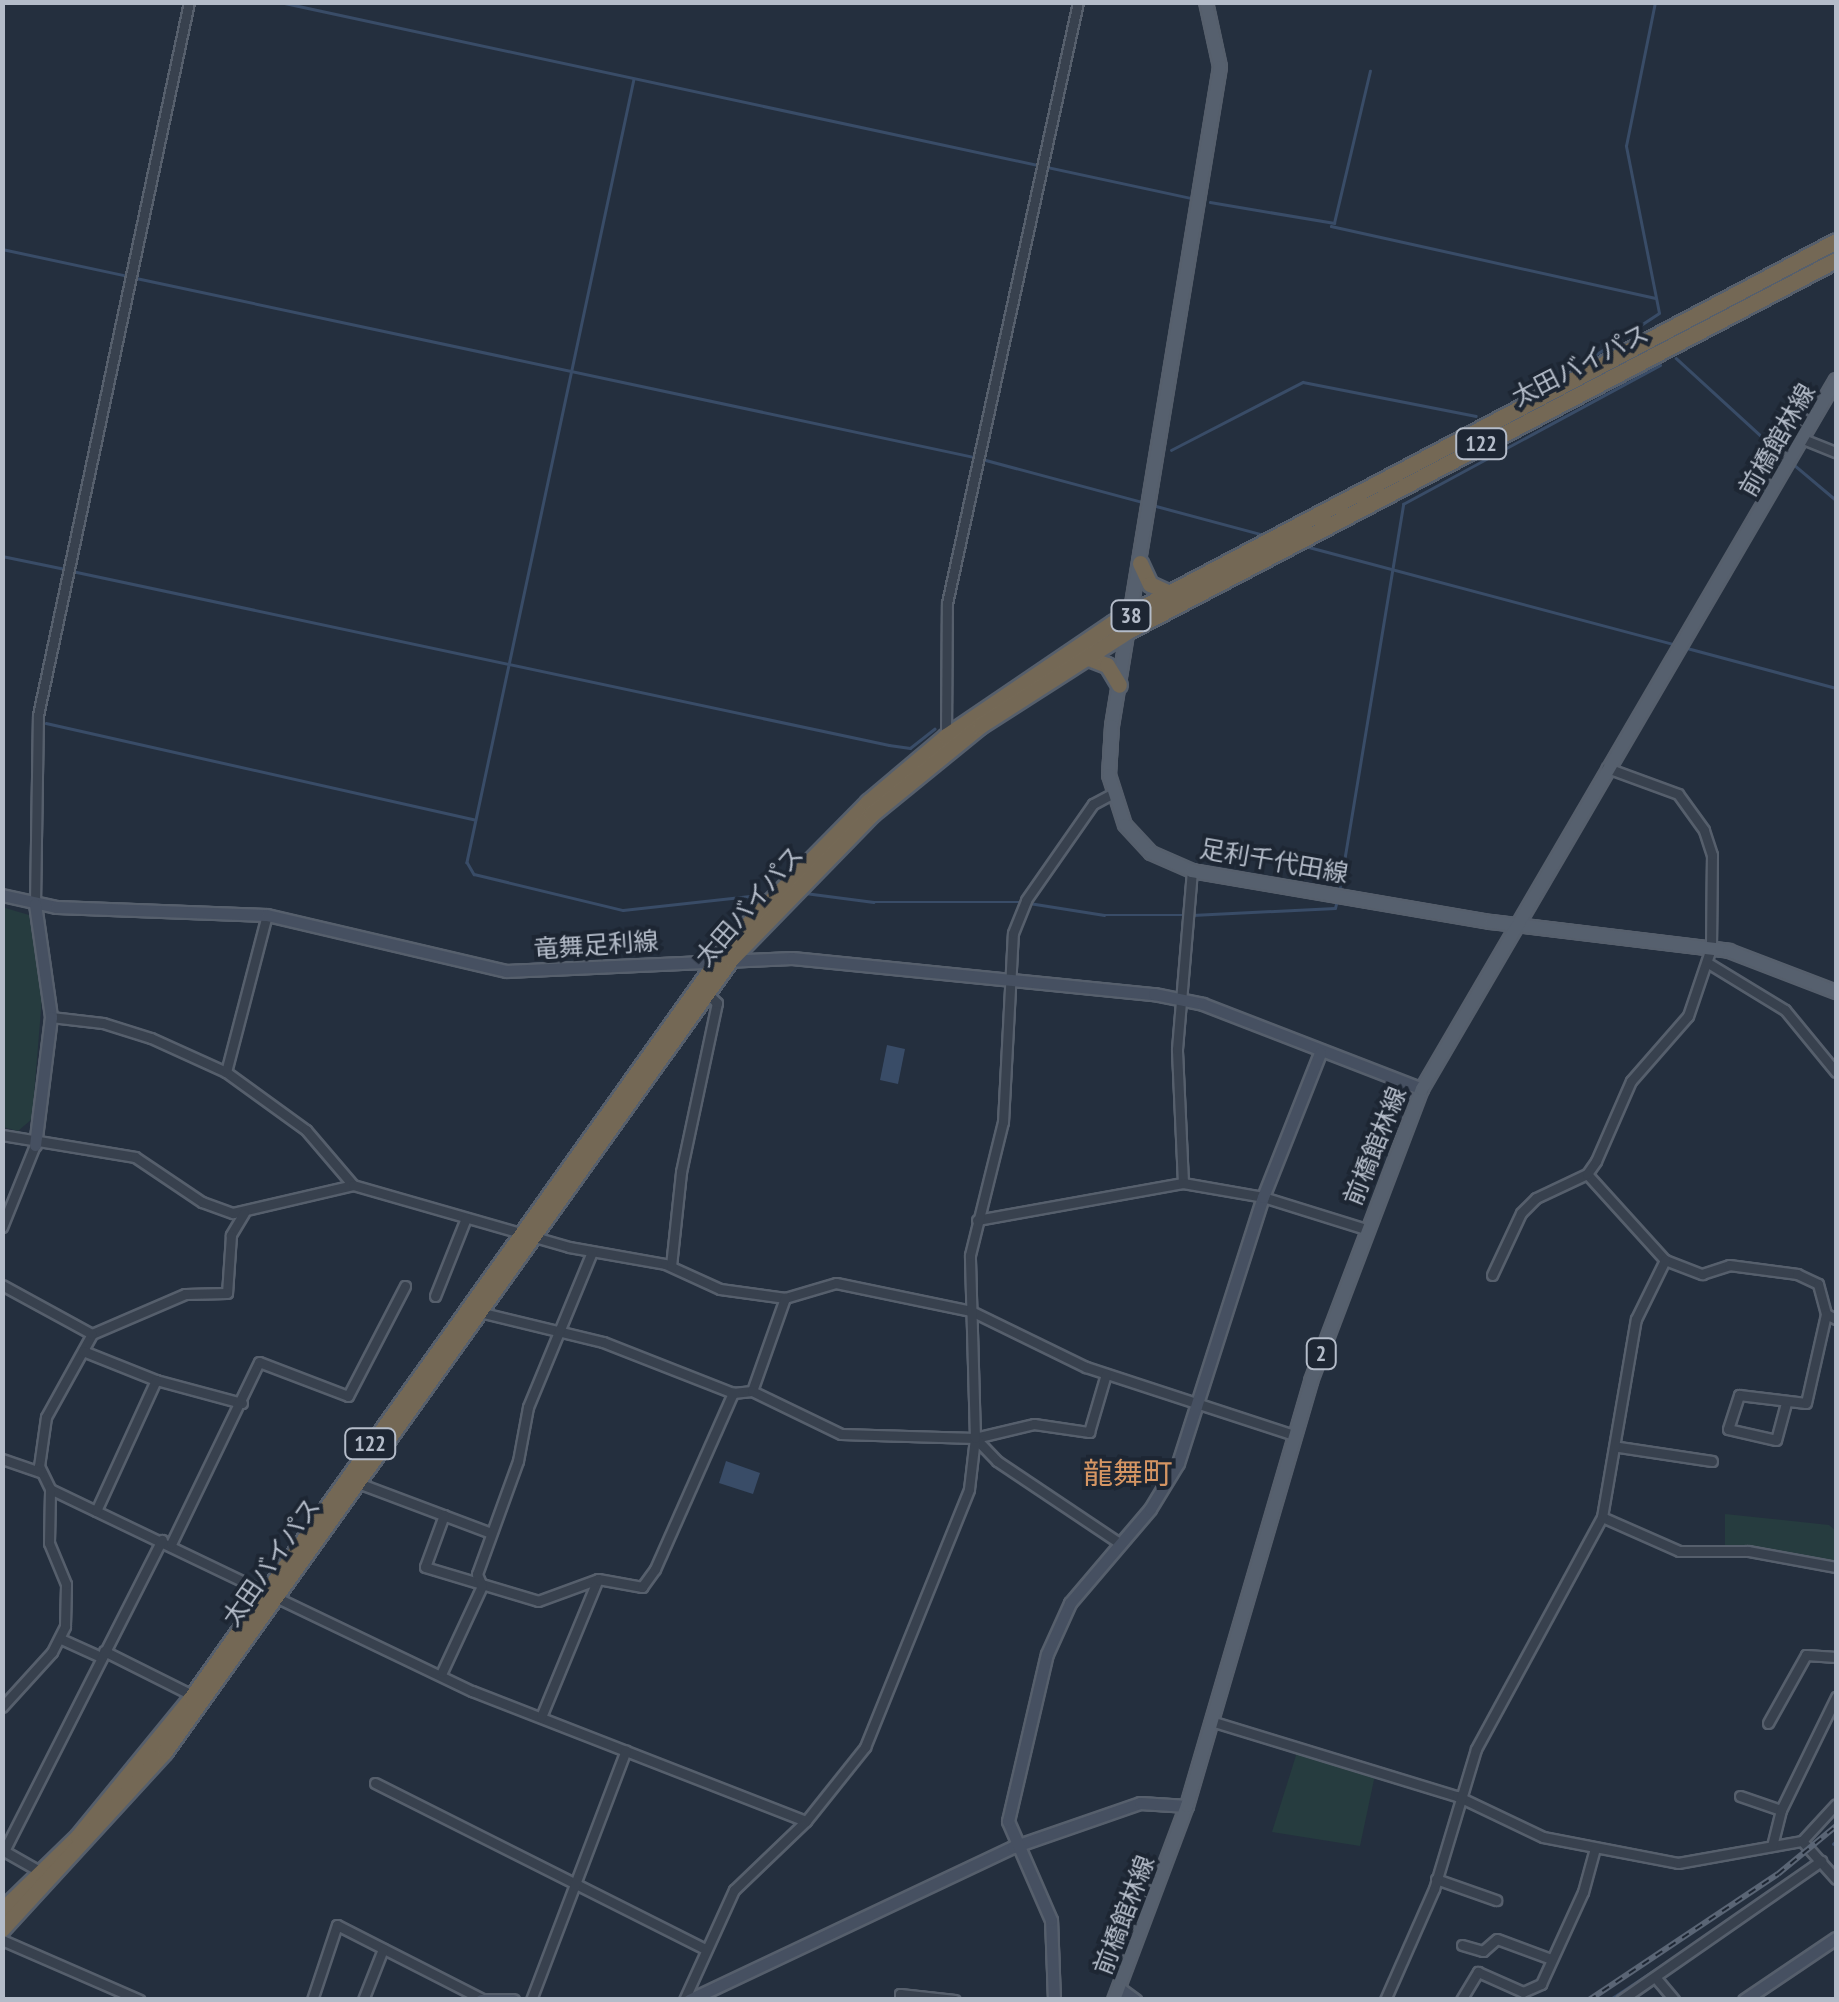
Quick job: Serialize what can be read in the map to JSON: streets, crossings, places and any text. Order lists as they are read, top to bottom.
{
  "streets": {
    "highway": ["太田バイパス", "122"],
    "main road": [
      "前橋館林線",
      "38",
      "足利千代田線",
      "2"
    ],
    "street": ["竜舞足利線"]
  },
  "crossings": [
    ["太田バイパス", "足利千代田線"],
    ["太田バイパス", "竜舞足利線"],
    ["前橋館林線", "足利千代田線"],
    ["前橋館林線", "竜舞足利線"]
  ],
  "districts": ["龍舞町"]
}
